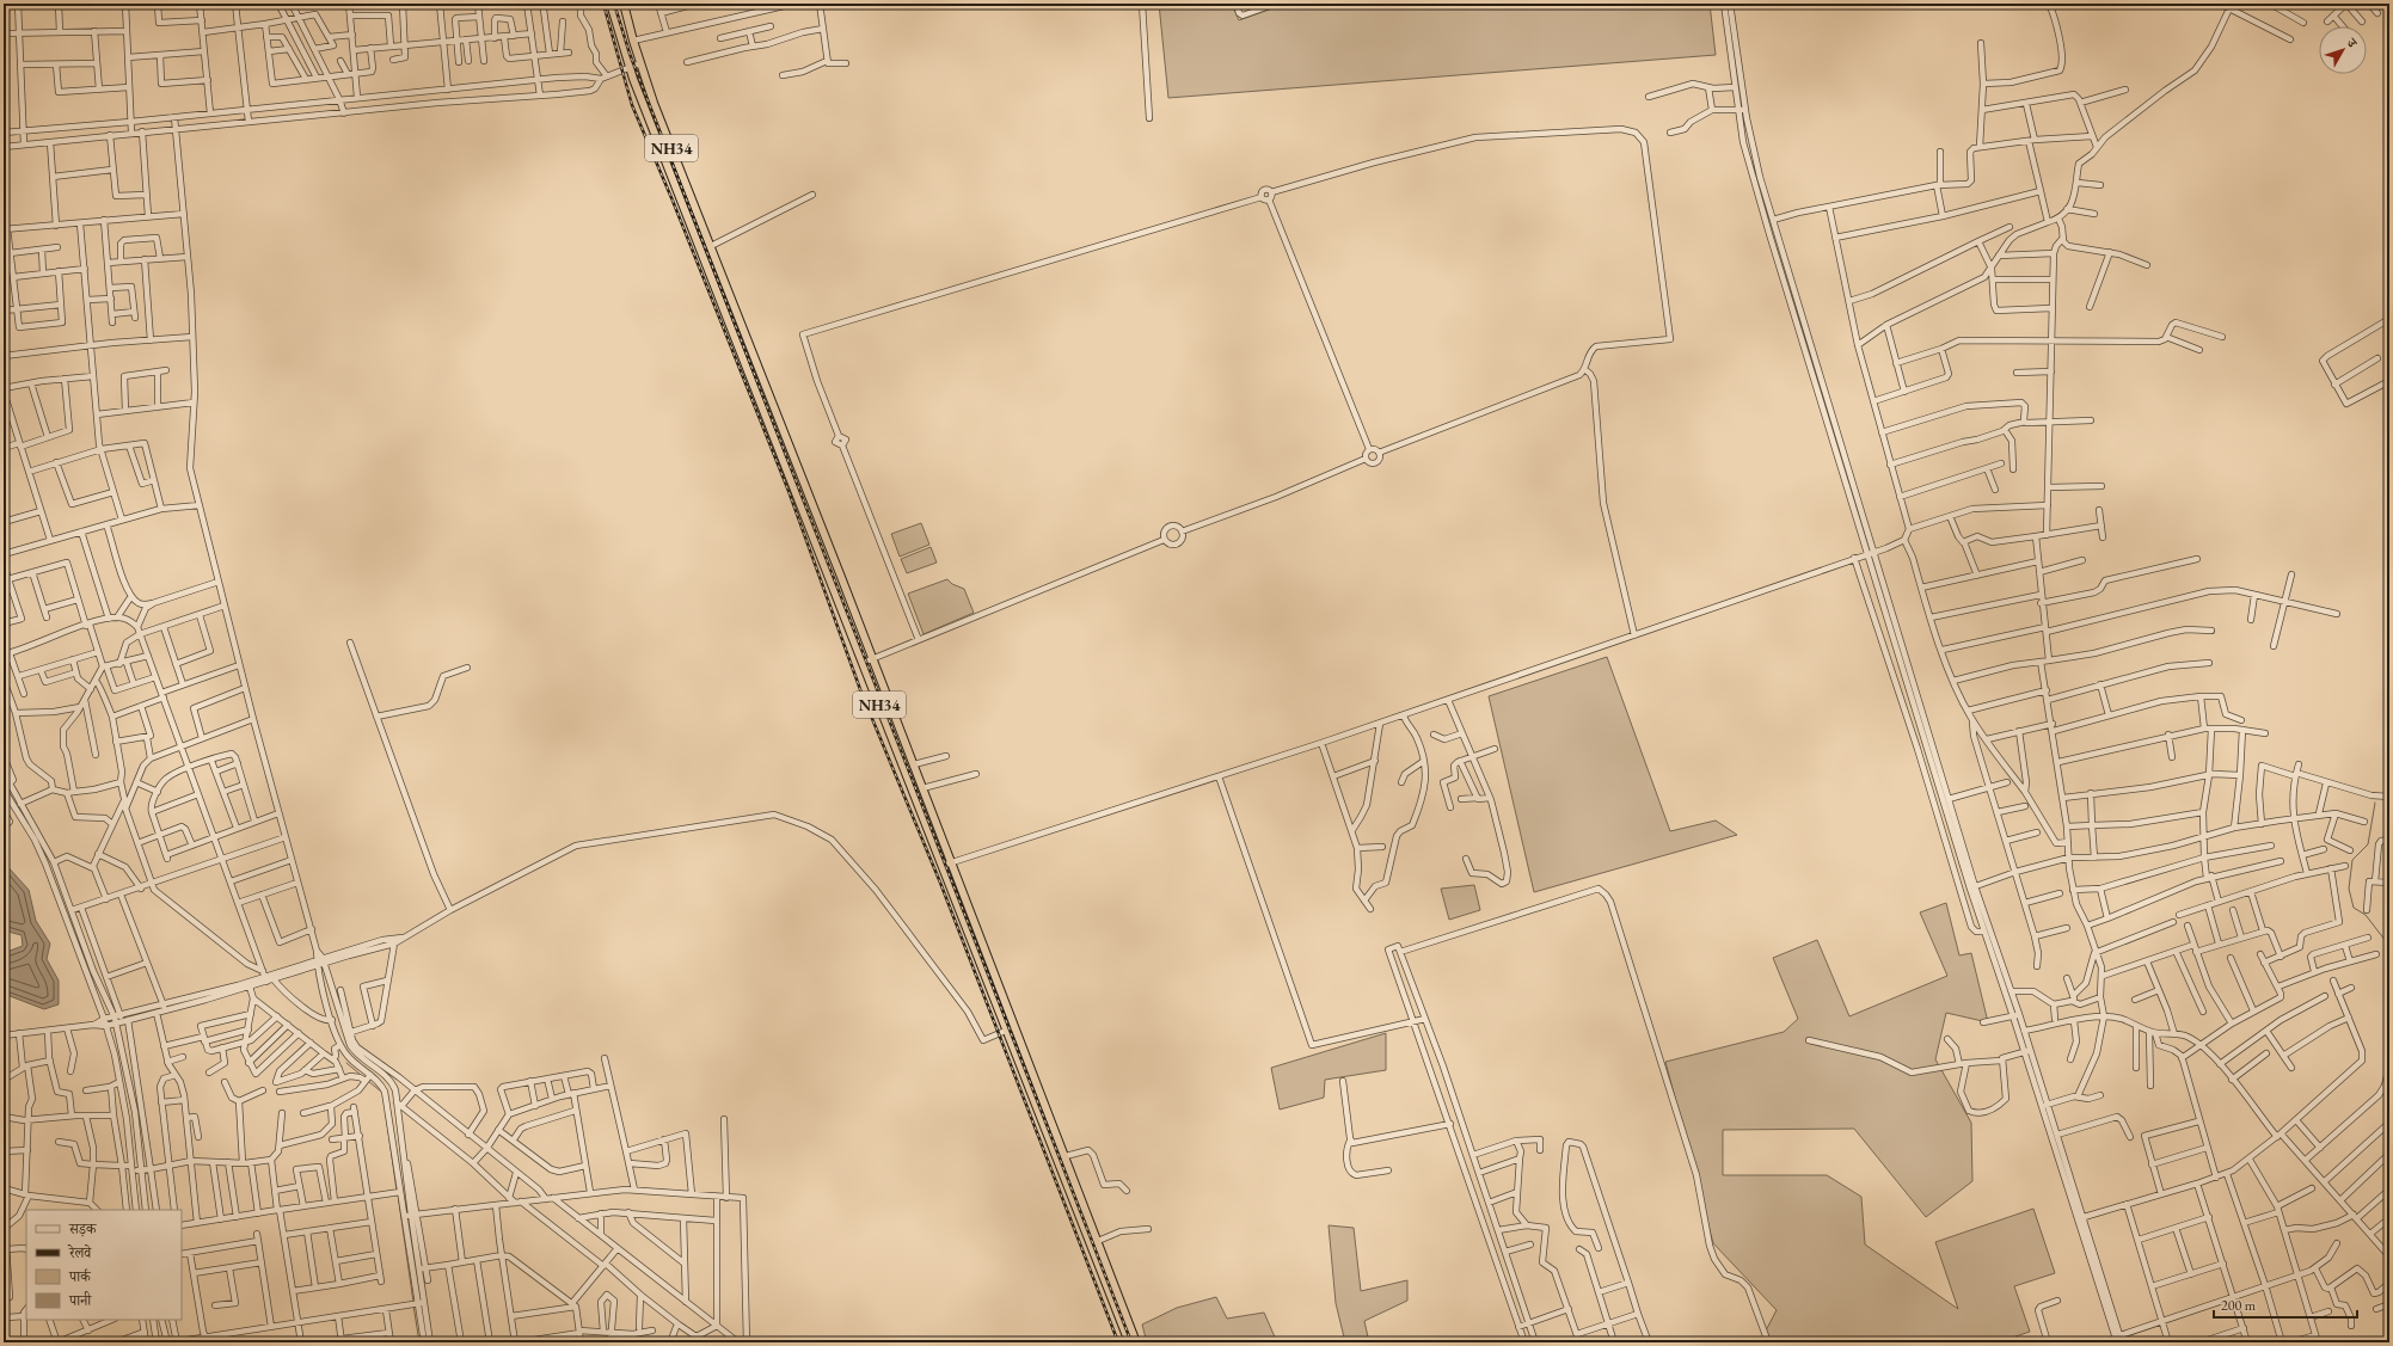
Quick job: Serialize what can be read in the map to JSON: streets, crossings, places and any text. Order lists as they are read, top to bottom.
{
  "streets": {
    "highway": ["NH34"]
  },
  "legend": [
    "सड़क",
    "रेलवे",
    "पार्क",
    "पानी"
  ],
  "scale_bar": "200 m",
  "north": "top right"
}
